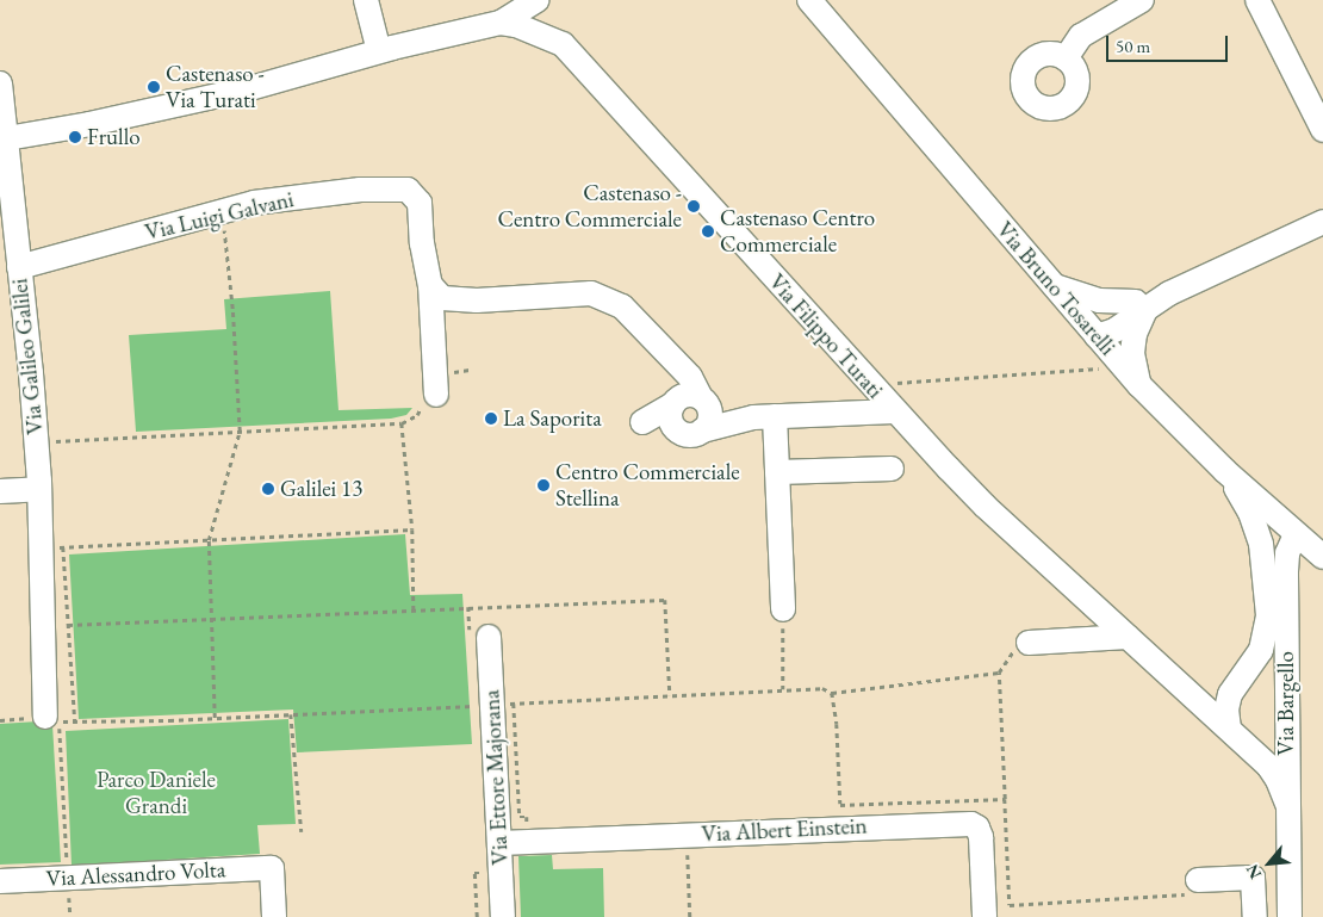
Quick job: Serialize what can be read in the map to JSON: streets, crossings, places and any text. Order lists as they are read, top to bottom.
{
  "streets": {
    "street": [
      "Via Luigi Galvani",
      "Via Bruno Tosarelli",
      "Via Filippo Turati",
      "Via Galileo Galilei",
      "Via Bargello",
      "Via Ettore Majorana",
      "Via Albert Einstein",
      "Via Alessandro Volta"
    ]
  },
  "crossings": [
    ["Via Luigi Galvani", "Via Galileo Galilei"],
    ["Via Bruno Tosarelli", "Via Bargello"],
    ["Via Filippo Turati", "Via Galileo Galilei"],
    ["Via Filippo Turati", "Via Bargello"],
    ["Via Ettore Majorana", "Via Albert Einstein"]
  ],
  "parks": ["Parco Daniele Grandi"],
  "places": [
    "Castenaso - Via Turati",
    "Frullo",
    "Castenaso - Centro Commerciale",
    "Castenaso Centro Commerciale",
    "La Saporita",
    "Centro Commerciale Stellina",
    "Galilei 13"
  ],
  "scale_bar": "50 m",
  "north": "bottom left"
}
